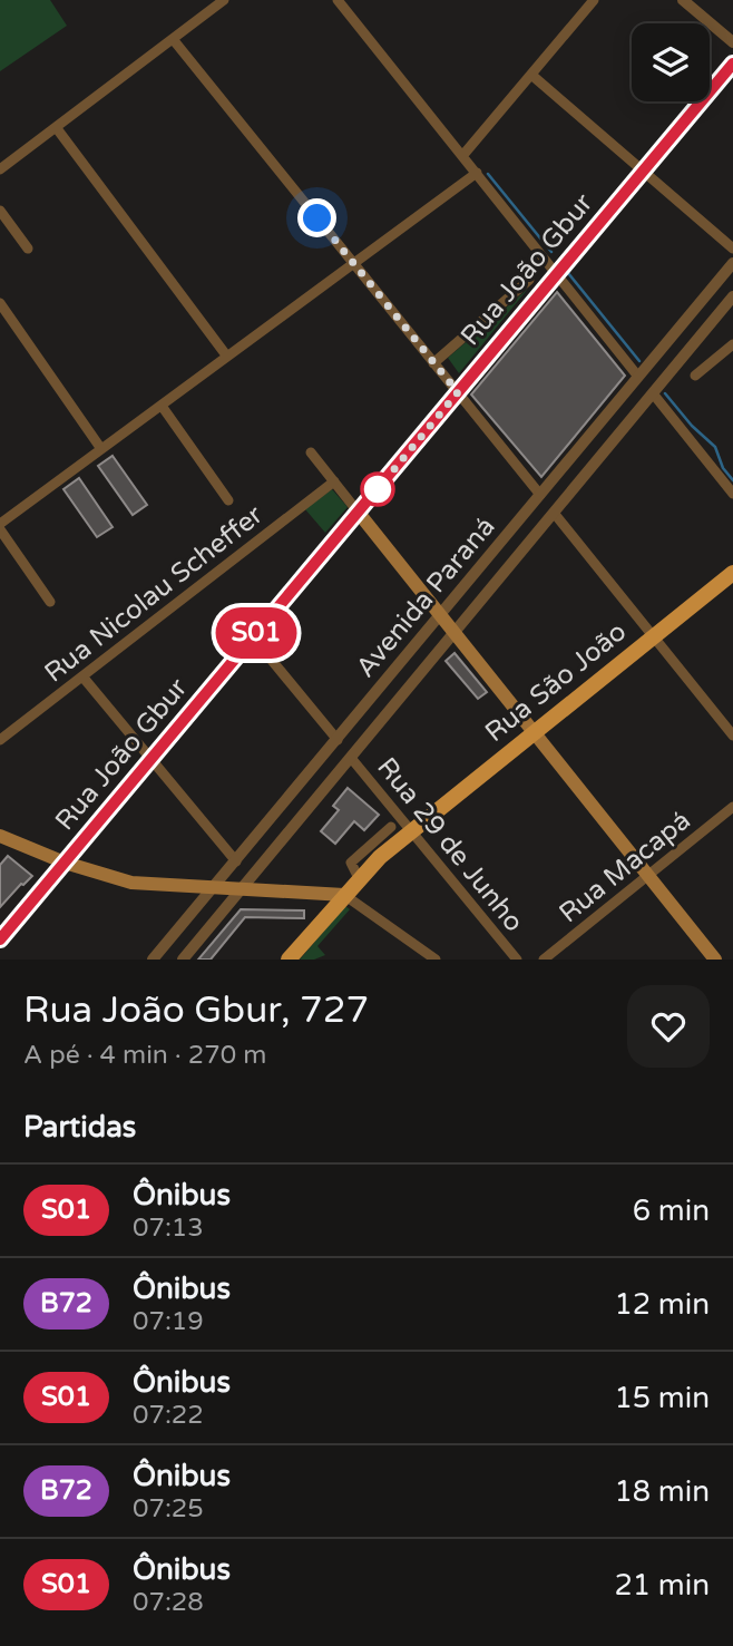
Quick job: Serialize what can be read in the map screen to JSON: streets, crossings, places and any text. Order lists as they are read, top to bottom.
{
  "streets": {
    "main road": ["Rua João Gbur", "Rua São João"],
    "street": [
      "Rua Nicolau Scheffer",
      "Avenida Paraná",
      "Rua 29 de Junho",
      "Rua Macapá"
    ]
  },
  "crossings": [
    ["Avenida Paraná", "Rua 29 de Junho"],
    ["Rua São João", "Rua 29 de Junho"]
  ],
  "lines": ["bus line S01"],
  "page": {
    "on_map": "S01",
    "heading": [
      ["Rua João Gbur, 727", "A pé · 4 min · 270 m"],
      "Partidas"
    ],
    "list": [
      {
        "mark": "S01",
        "name": "Ônibus",
        "note": "07:13",
        "value": "6 min"
      },
      {
        "mark": "B72",
        "name": "Ônibus",
        "note": "07:19",
        "value": "12 min"
      },
      {
        "mark": "S01",
        "name": "Ônibus",
        "note": "07:22",
        "value": "15 min"
      },
      {
        "mark": "B72",
        "name": "Ônibus",
        "note": "07:25",
        "value": "18 min"
      },
      {
        "mark": "S01",
        "name": "Ônibus",
        "note": "07:28",
        "value": "21 min"
      }
    ]
  }
}
